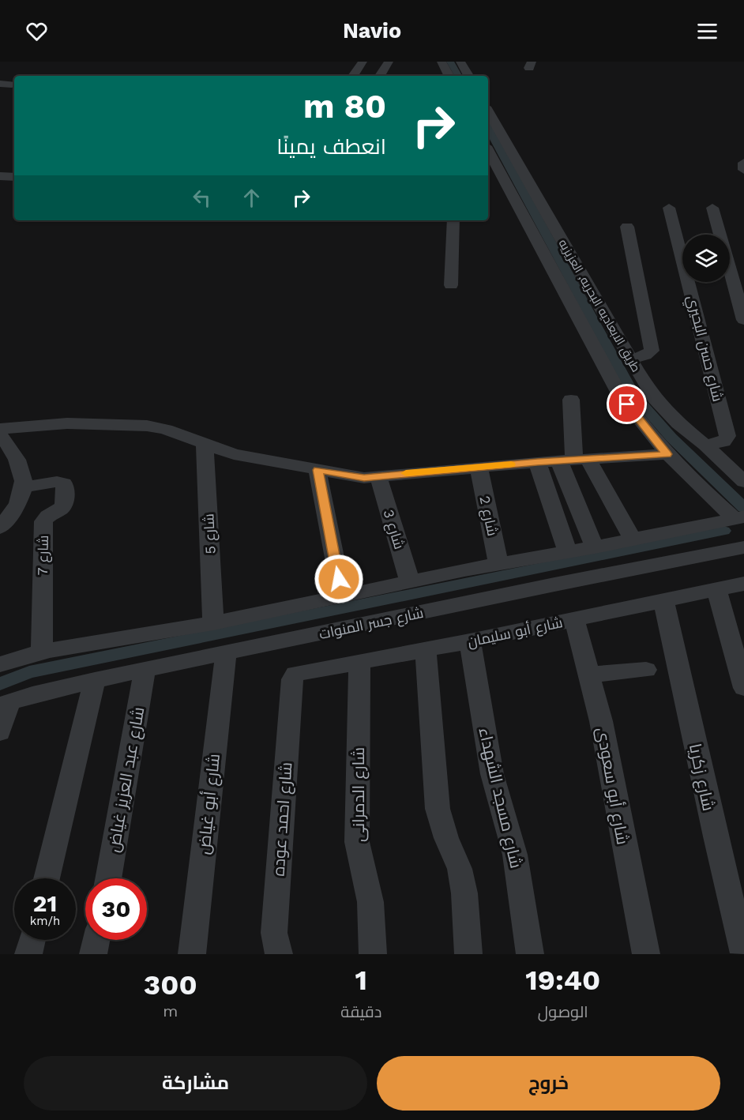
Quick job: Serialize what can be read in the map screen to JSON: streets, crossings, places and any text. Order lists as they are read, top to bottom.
{
  "streets": {
    "street": [
      "طريق الابعاديه البحريه, العزيزيه",
      "شارع حسن البحيري",
      "شارع 2",
      "شارع 3",
      "شارع 5",
      "شارع 7",
      "شارع جسر المنوات",
      "شارع أبو سليمان",
      "شارع زكريا",
      "شارع عبد العزيز غياض",
      "شارع أبو سعودى",
      "شارع الدمرانى",
      "شارع مسجد الشهداء",
      "شارع أبو غياض",
      "شارع احمد عوده"
    ]
  },
  "crossings": [
    ["طريق الابعاديه البحريه, العزيزيه", "شارع حسن البحيري"],
    ["شارع جسر المنوات", "شارع عبد العزيز غياض"],
    ["شارع جسر المنوات", "شارع أبو غياض"],
    ["شارع أبو سليمان", "شارع زكريا"],
    ["شارع أبو سليمان", "شارع أبو سعودى"],
    ["شارع أبو سليمان", "شارع الدمرانى"],
    ["شارع أبو سليمان", "شارع مسجد الشهداء"],
    ["شارع أبو سليمان", "شارع احمد عوده"]
  ],
  "page": {
    "header": "Navio",
    "turn": ["80 m", "انعطف يمينًا"],
    "speed": "21 km/h",
    "limit": "30",
    "eta": [
      "19:40",
      "الوصول",
      "1",
      "دقيقة",
      "300",
      "m"
    ],
    "buttons": ["خروج", "مشاركة"]
  }
}
